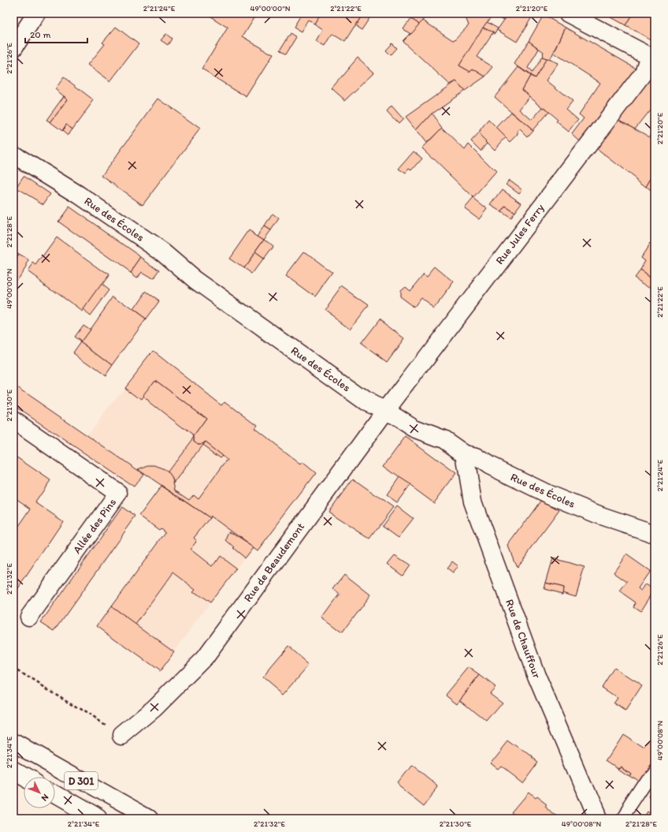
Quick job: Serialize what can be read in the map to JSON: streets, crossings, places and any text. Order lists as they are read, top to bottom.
{
  "streets": {
    "main road": [
      "Rue des Écoles",
      "Rue Jules Ferry",
      "Allée des Pins",
      "Rue de Beaudemont",
      "Rue de Chauffour",
      "D 301"
    ]
  },
  "crossings": [
    ["Rue des Écoles", "Rue Jules Ferry"],
    ["Rue des Écoles", "Rue de Beaudemont"],
    ["Rue des Écoles", "Rue de Chauffour"],
    ["Rue Jules Ferry", "Rue de Beaudemont"]
  ],
  "scale_bar": "20 m",
  "north": "bottom right",
  "coordinates": [
    "2°21'24\"E",
    "49°00'00\"N",
    "2°21'22\"E",
    "2°21'20\"E",
    "2°21'26\"E",
    "2°21'28\"E",
    "2°21'30\"E",
    "2°21'32\"E",
    "49°00'08\"N",
    "2°21'34\"E"
  ]
}
